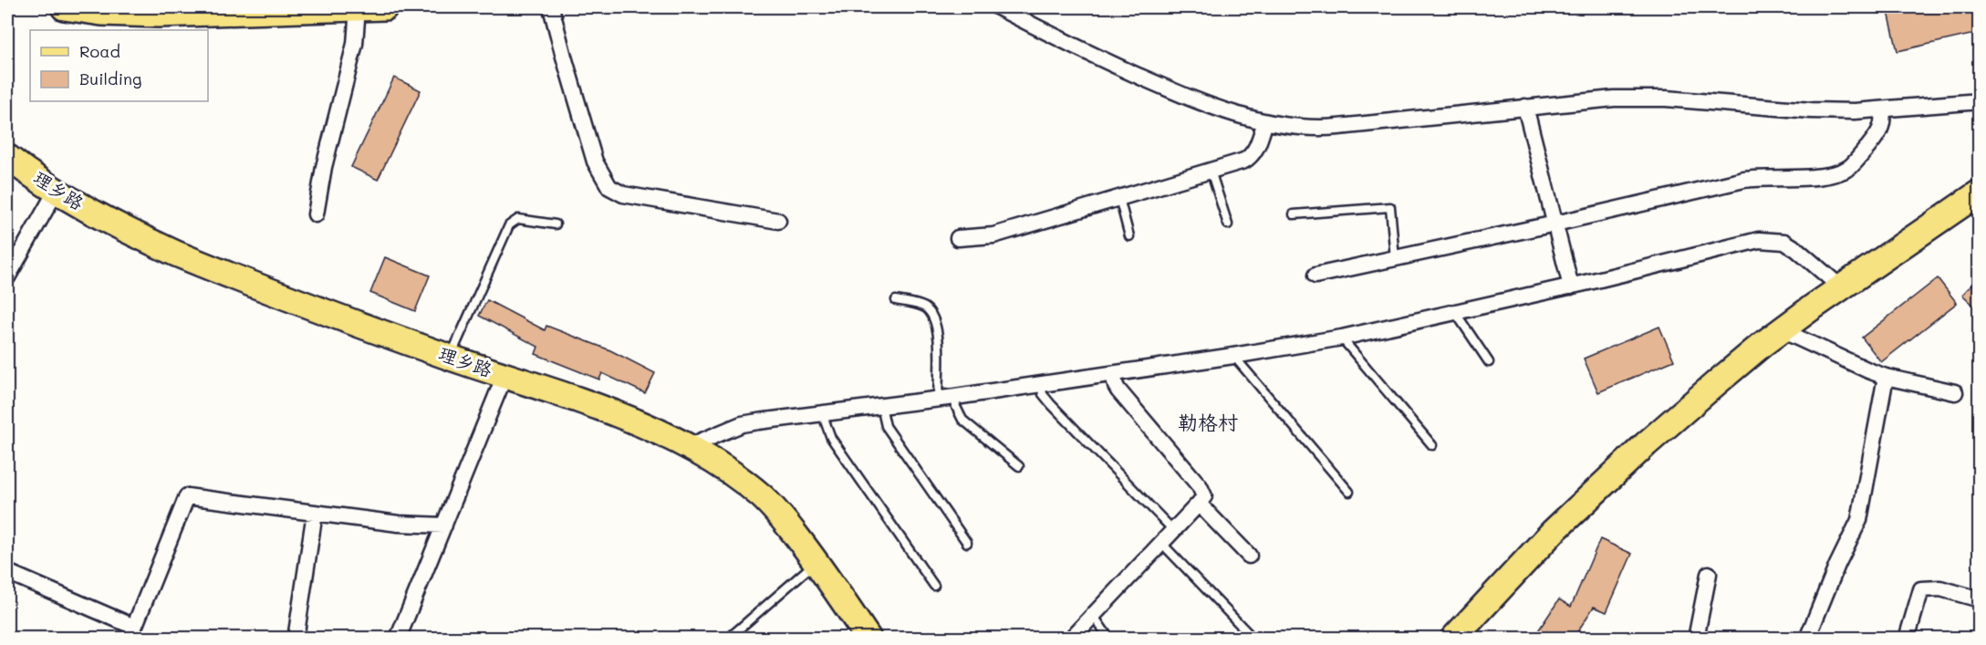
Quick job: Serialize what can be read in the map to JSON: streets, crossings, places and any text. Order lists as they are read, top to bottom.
{
  "streets": {
    "main road": ["理乡路"]
  },
  "districts": ["勒格村"],
  "legend": ["Road", "Building"]
}
